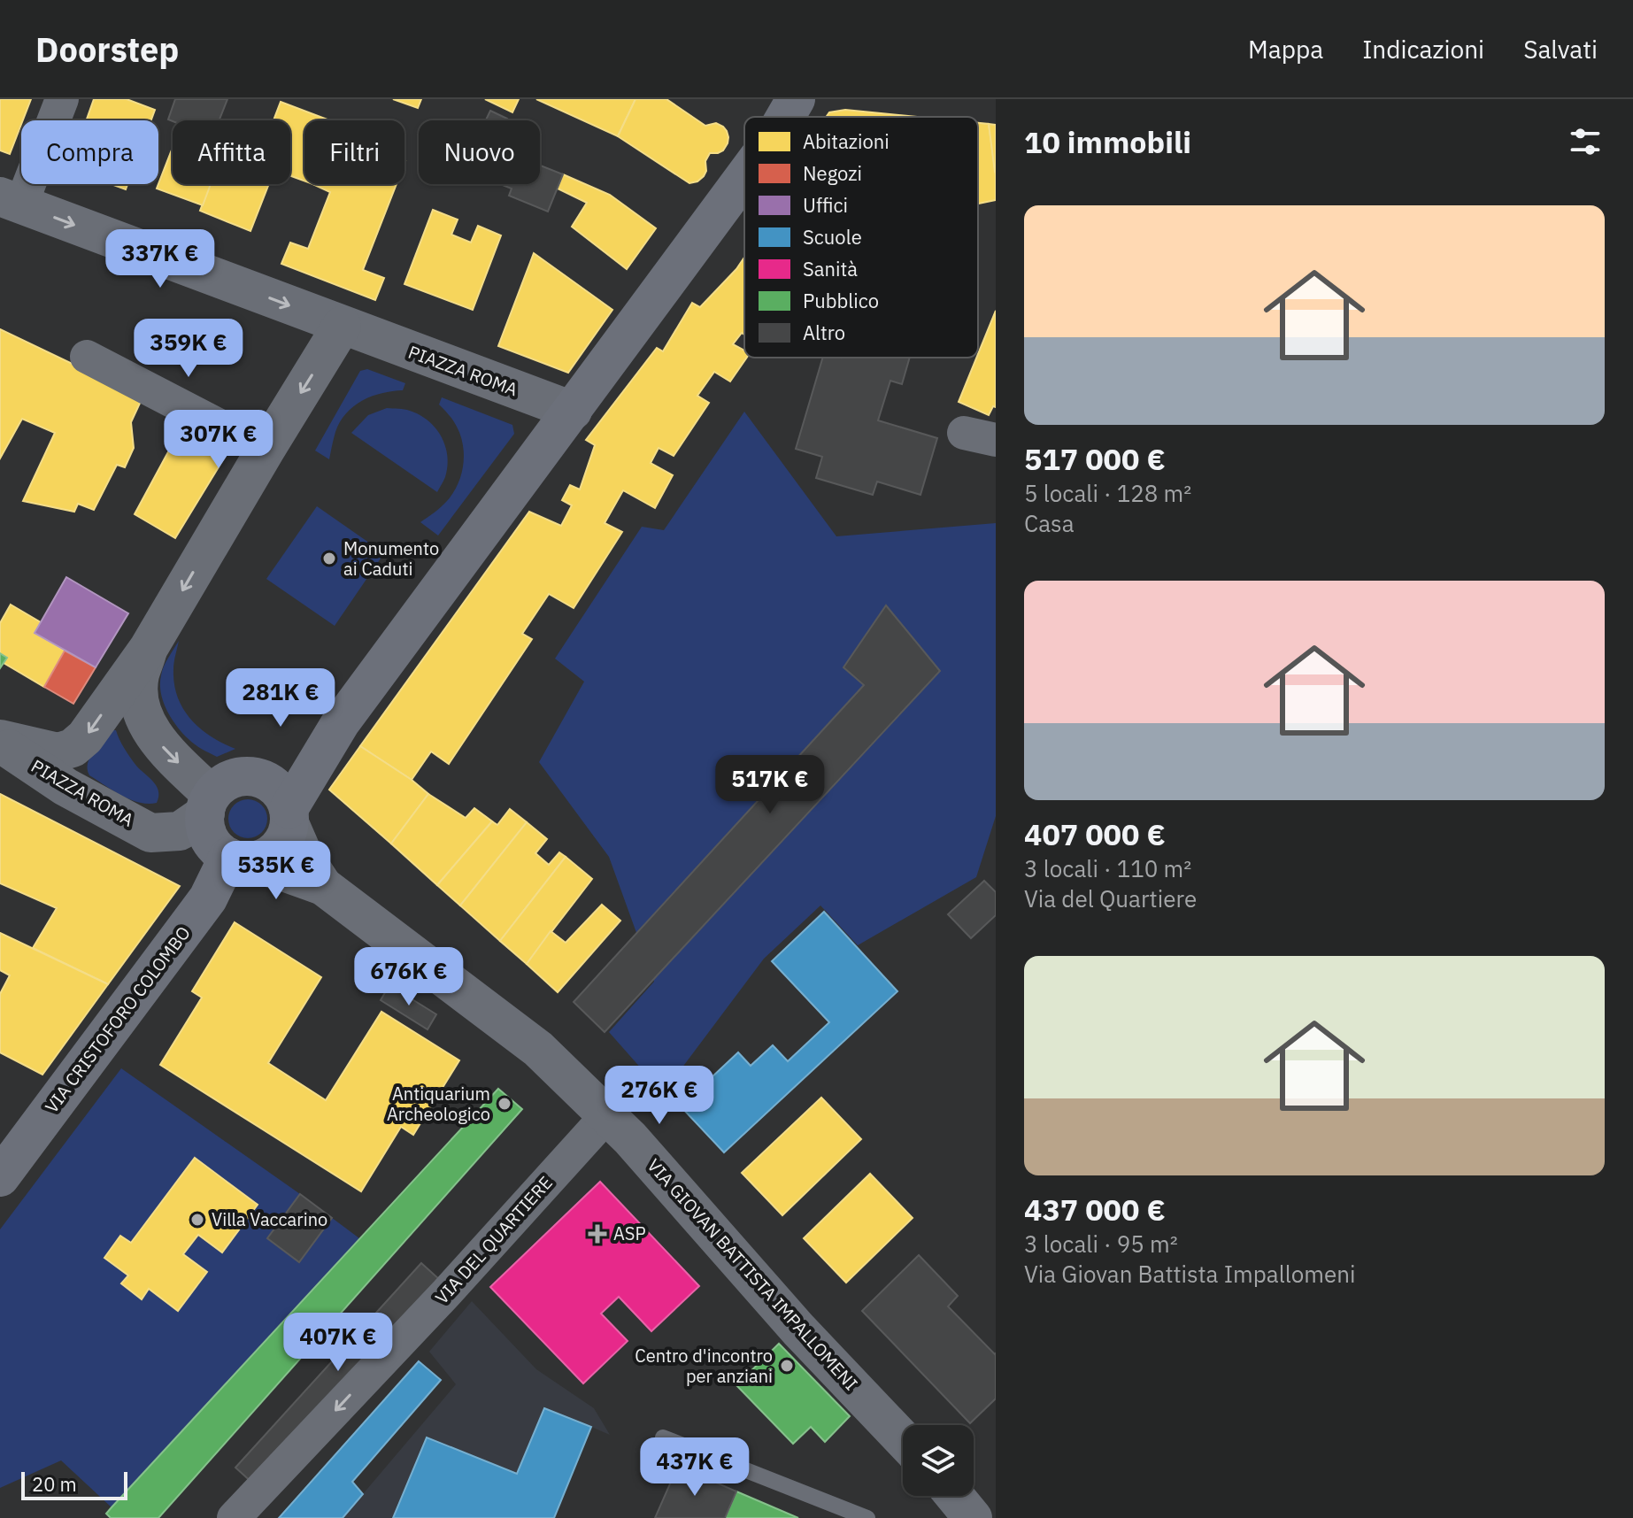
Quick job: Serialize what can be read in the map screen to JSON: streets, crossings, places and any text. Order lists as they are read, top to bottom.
{
  "streets": {
    "main road": ["PIAZZA ROMA", "VIA CRISTOFORO COLOMBO"],
    "street": ["VIA DEL QUARTIERE", "VIA GIOVAN BATTISTA IMPALLOMENI"]
  },
  "crossings": [
    ["PIAZZA ROMA", "VIA CRISTOFORO COLOMBO"],
    ["PIAZZA ROMA", "VIA GIOVAN BATTISTA IMPALLOMENI"],
    ["VIA CRISTOFORO COLOMBO", "VIA GIOVAN BATTISTA IMPALLOMENI"],
    ["VIA DEL QUARTIERE", "VIA GIOVAN BATTISTA IMPALLOMENI"]
  ],
  "one_way": ["VIA DEL QUARTIERE"],
  "places": {
    "other": [
      "Monumento ai Caduti",
      "Antiquarium Archeologico",
      "Villa Vaccarino",
      "Centro d'incontro per anziani"
    ],
    "health": ["ASP"]
  },
  "legend": [
    "Abitazioni",
    "Negozi",
    "Uffici",
    "Scuole",
    "Sanità",
    "Pubblico",
    "Altro"
  ],
  "scale_bar": "20 m",
  "page": {
    "header": "Doorstep",
    "nav": ["Mappa", "Indicazioni", "Salvati"],
    "heading": "10 immobili",
    "chip": [
      "Compra",
      "Affitta",
      "Filtri",
      "Nuovo"
    ],
    "list": [
      {
        "name": "517 000 €",
        "note": "5 locali · 128 m² · Casa"
      },
      {
        "name": "407 000 €",
        "note": "3 locali · 110 m² · Via del Quartiere"
      },
      {
        "name": "437 000 €",
        "note": "3 locali · 95 m² · Via Giovan Battista Impallomeni"
      }
    ],
    "price": [
      "337K €",
      "359K €",
      "307K €",
      "281K €",
      "517K €",
      "535K €",
      "676K €",
      "276K €",
      "407K €",
      "437K €"
    ],
    "scale": "20 m"
  }
}
